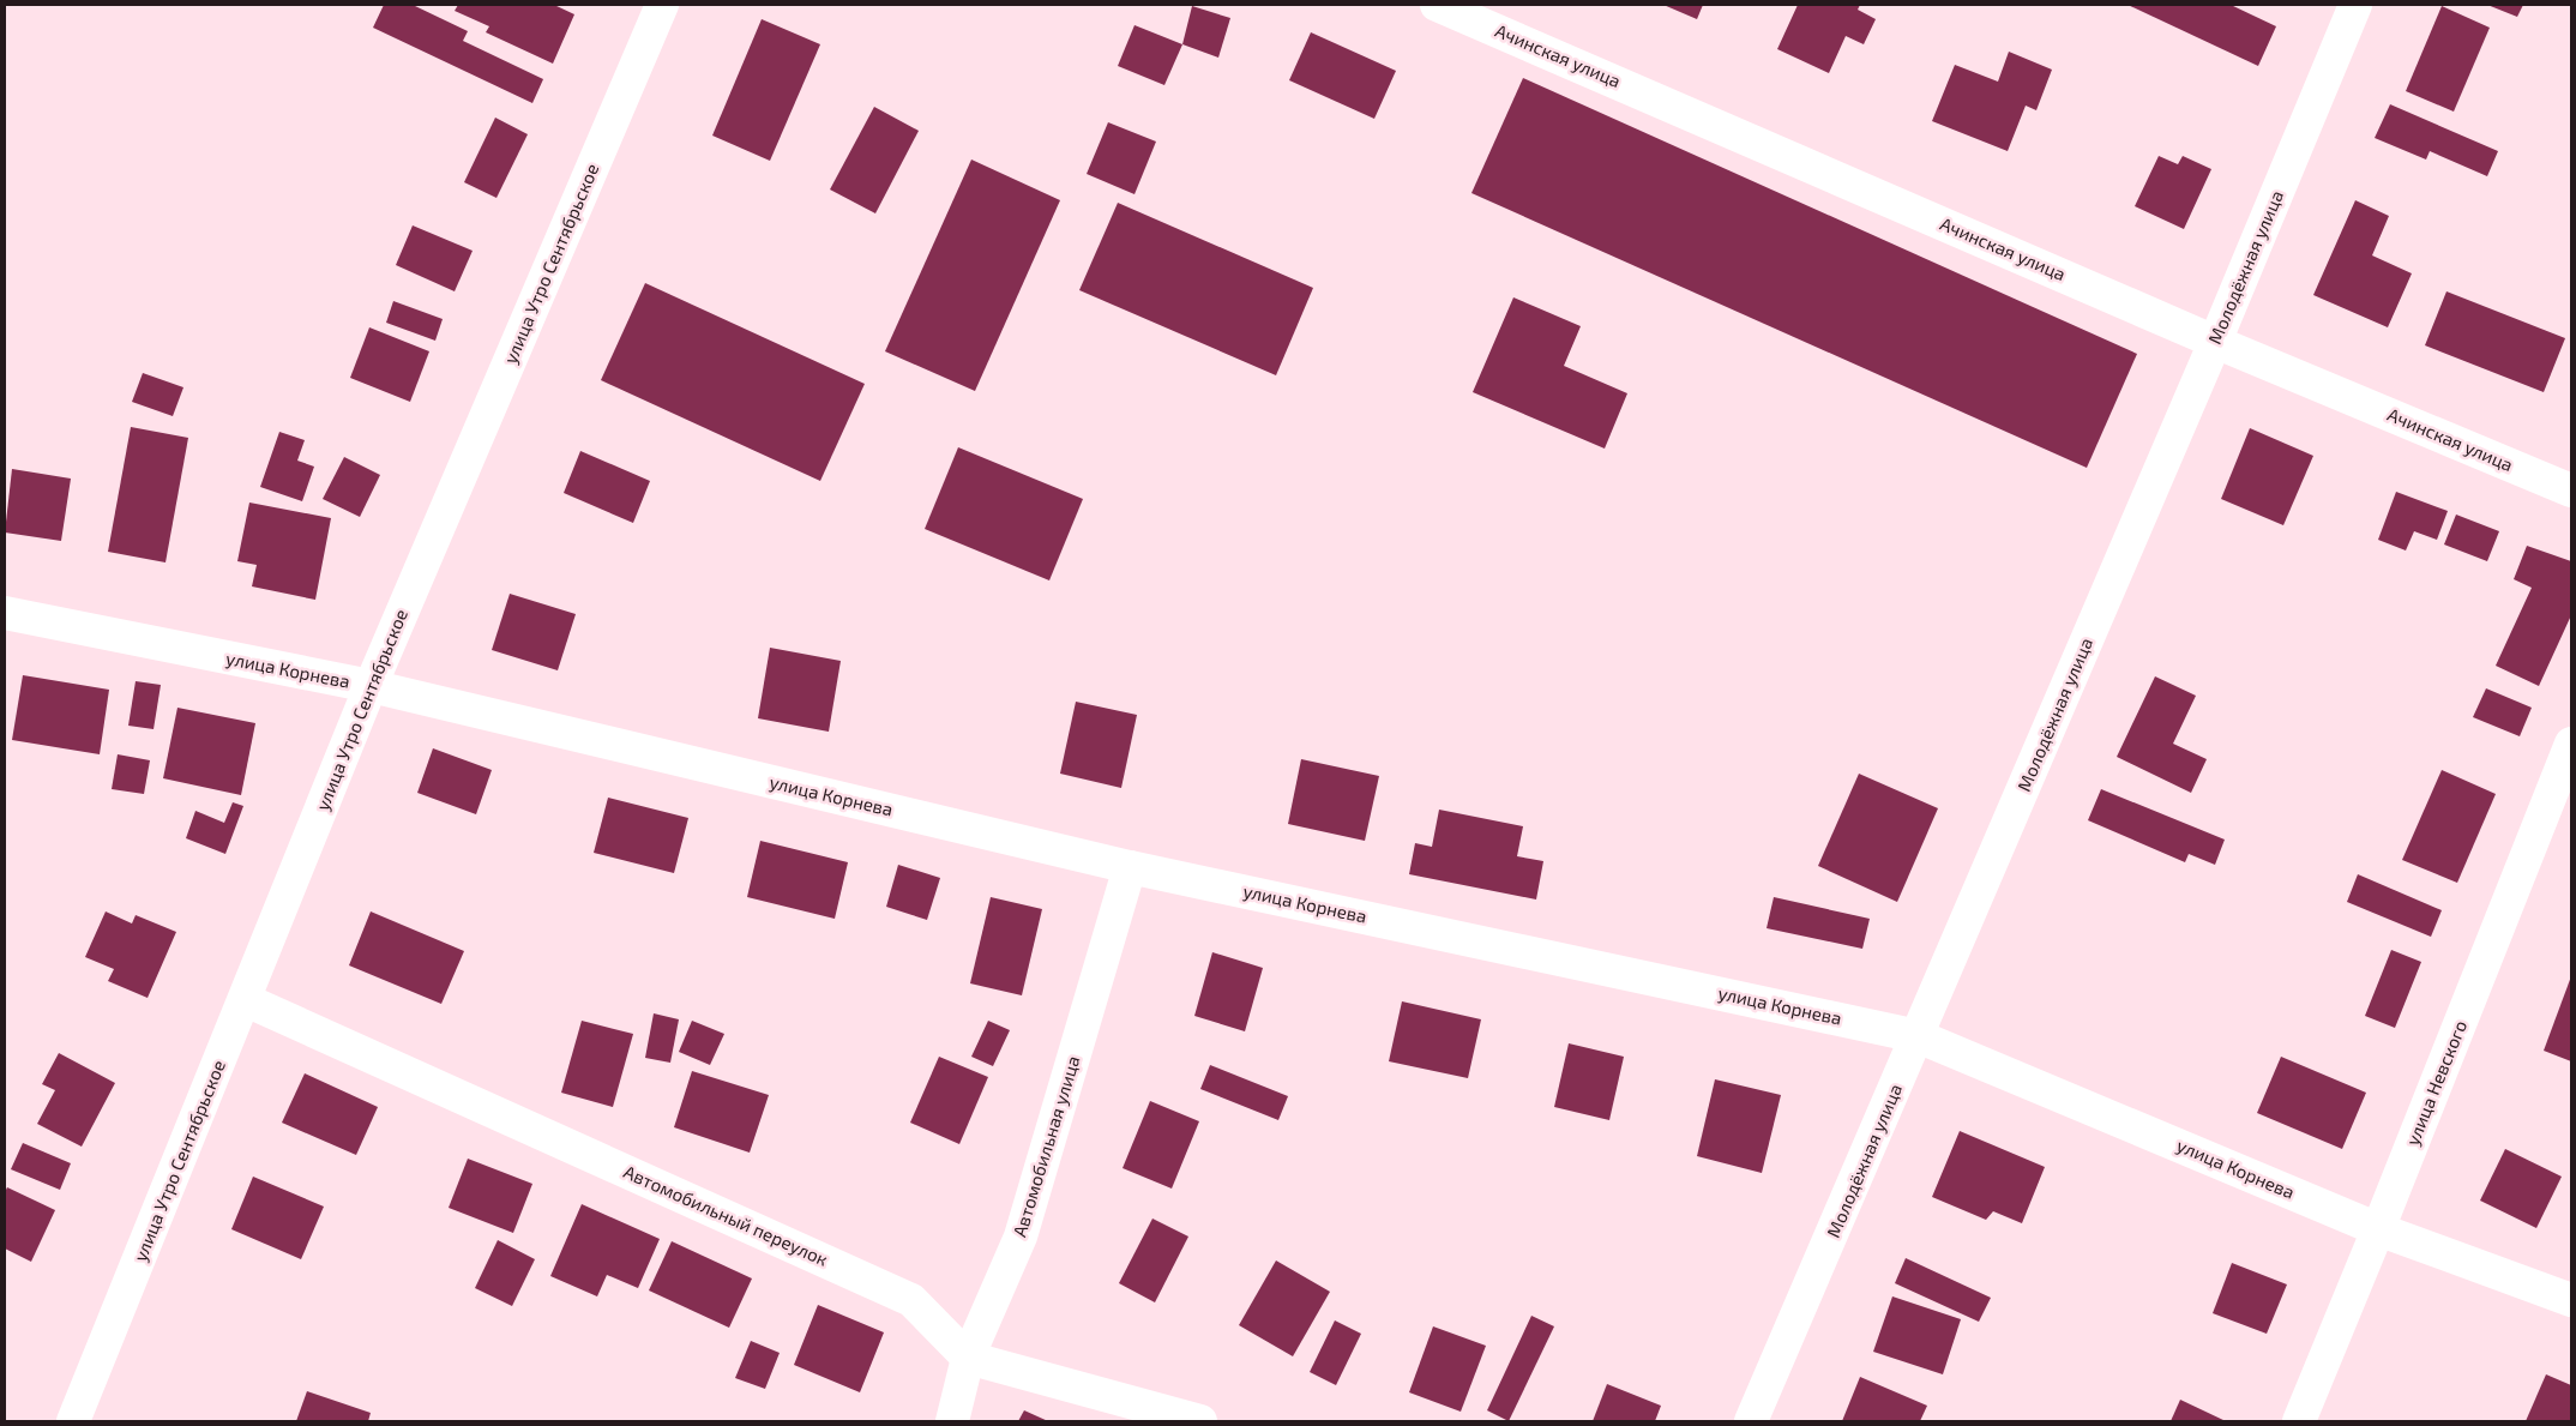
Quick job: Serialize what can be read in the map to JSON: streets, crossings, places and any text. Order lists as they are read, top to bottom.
{
  "streets": {
    "street": [
      "Ачинская улица",
      "улица Утро Сентябрьское",
      "Молодёжная улица",
      "улица Корнева",
      "улица Невского",
      "Автомобильная улица",
      "Автомобильный переулок"
    ]
  },
  "crossings": [
    ["Ачинская улица", "Молодёжная улица"],
    ["улица Утро Сентябрьское", "улица Корнева"],
    ["улица Утро Сентябрьское", "Автомобильный переулок"],
    ["Молодёжная улица", "улица Корнева"],
    ["улица Корнева", "улица Невского"],
    ["улица Корнева", "Автомобильная улица"],
    ["Автомобильная улица", "Автомобильный переулок"]
  ]
}
